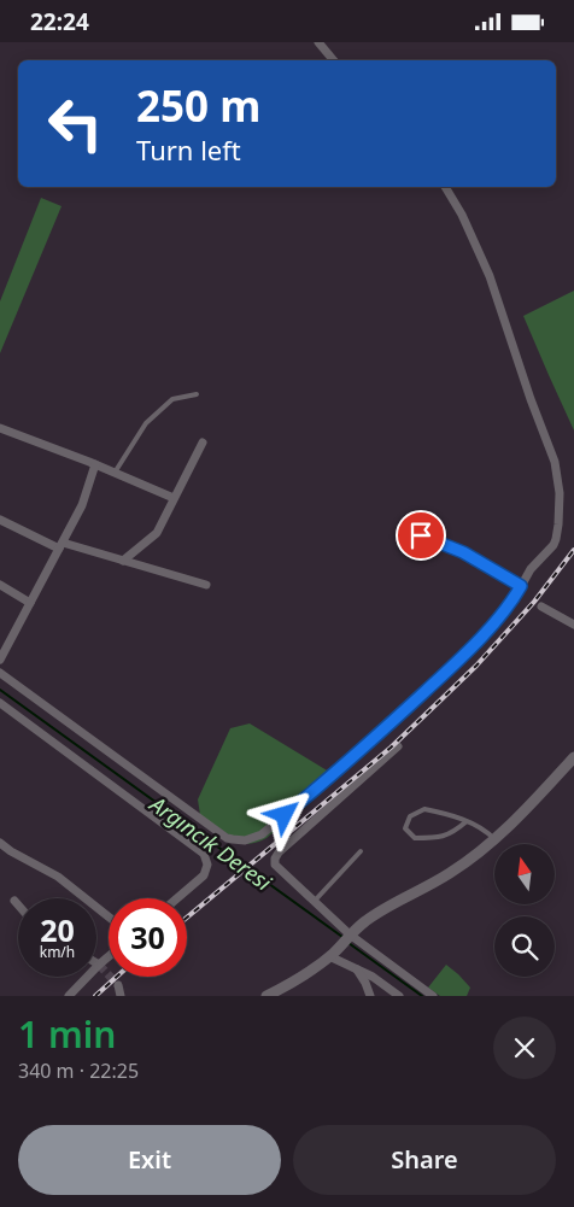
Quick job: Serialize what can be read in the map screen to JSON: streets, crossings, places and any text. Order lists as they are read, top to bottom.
{
  "water": ["Argıncık Deresi"],
  "north": "top",
  "page": {
    "status": "22:24",
    "turn": ["250 m", "Turn left"],
    "speed": "20 km/h",
    "limit": "30",
    "heading": ["1 min", "340 m · 22:25"],
    "buttons": ["Exit", "Share"]
  }
}
